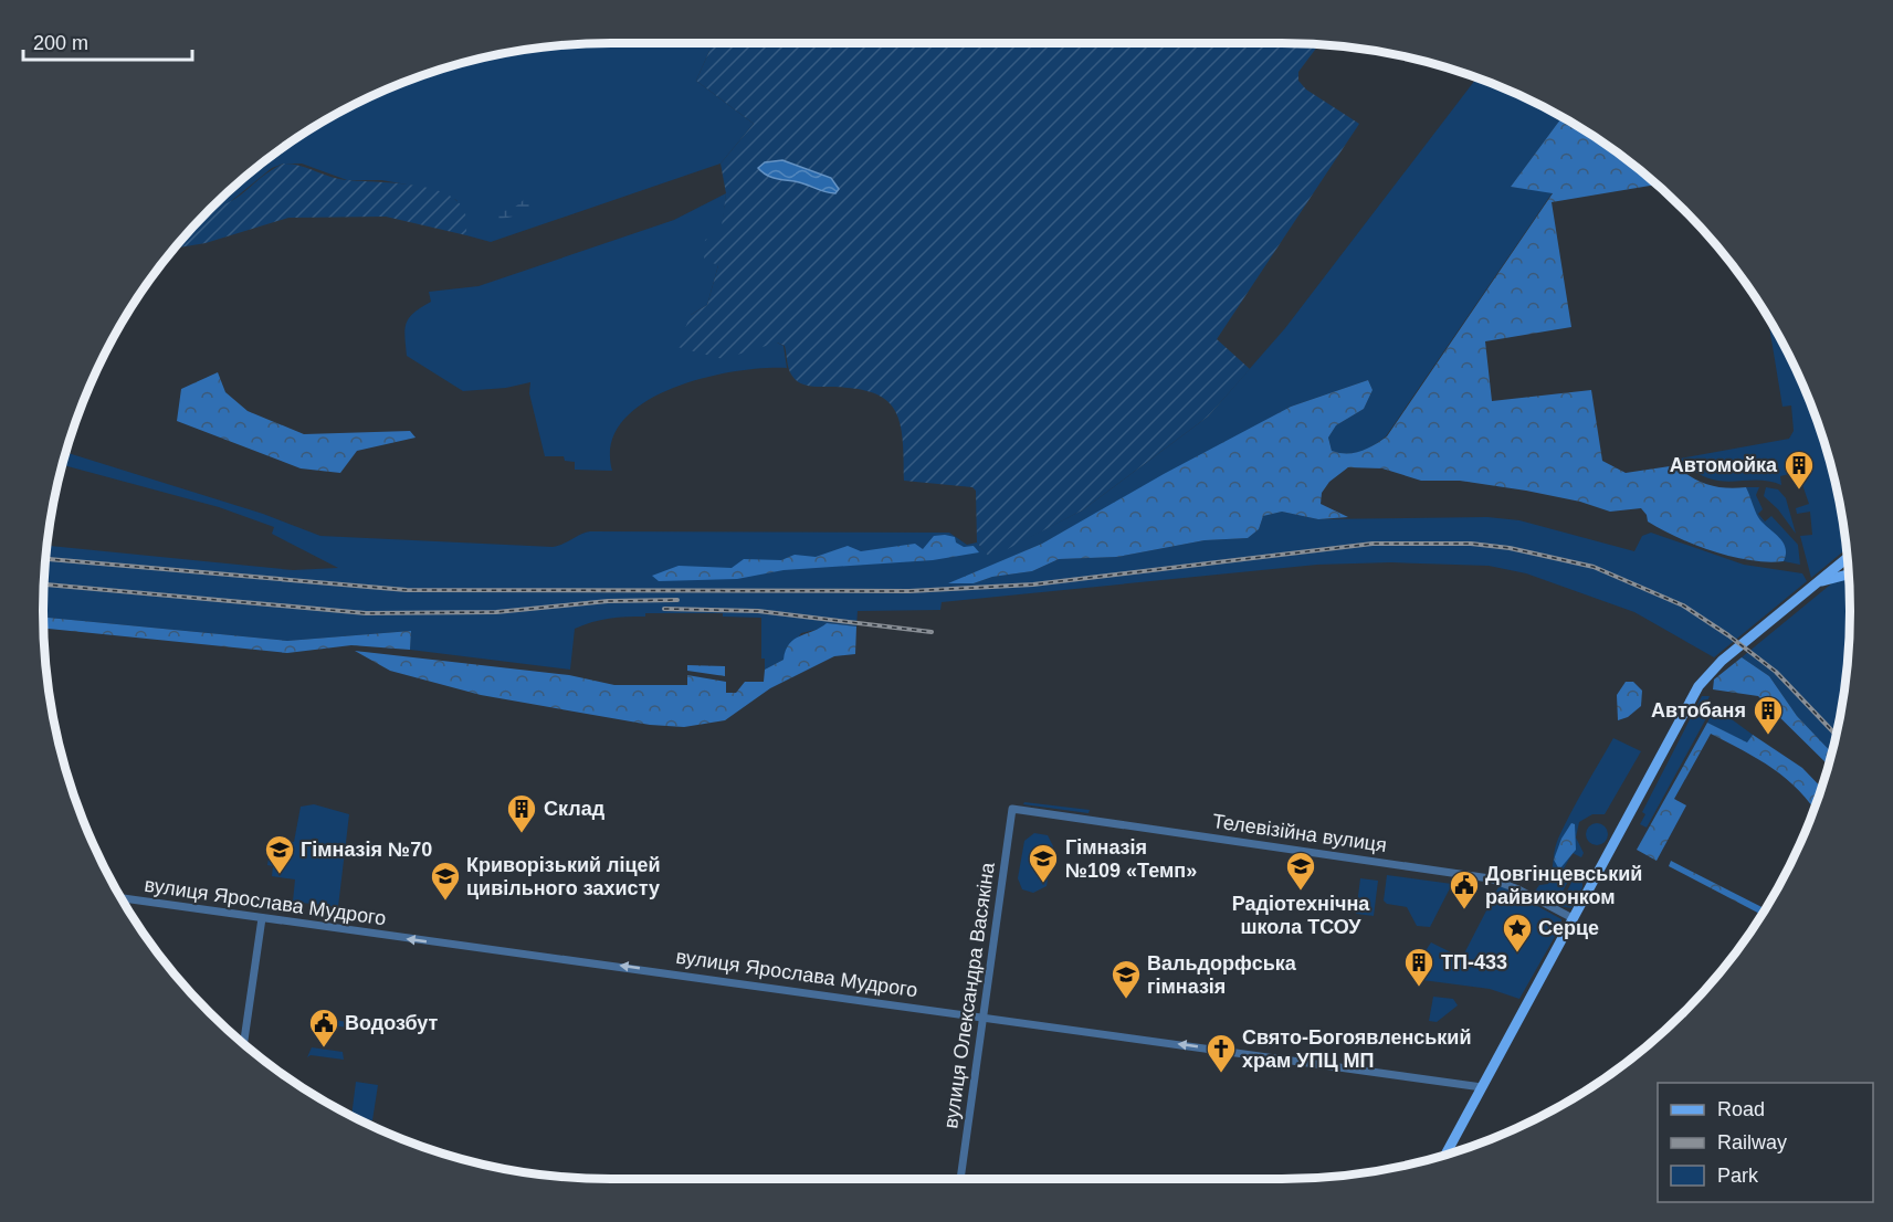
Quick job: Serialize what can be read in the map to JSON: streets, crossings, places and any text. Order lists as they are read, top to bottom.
{
  "streets": {
    "street": ["Телевізійна вулиця", "вулиця Ярослава Мудрого", "вулиця Олександра Васякіна"]
  },
  "crossings": [
    ["Телевізійна вулиця", "вулиця Олександра Васякіна"],
    ["вулиця Ярослава Мудрого", "вулиця Олександра Васякіна"]
  ],
  "one_way": ["вулиця Ярослава Мудрого"],
  "places": {
    "building": [
      "Автомойка",
      "Автобаня",
      "Склад",
      "ТП-433"
    ],
    "school or university": [
      "Гімназія №70",
      "Гімназія №109 «Темп»",
      "Радіотехнічна школа ТСОУ",
      "Криворізький ліцей цивільного захисту",
      "Вальдорфська гімназія"
    ],
    "public building": ["Довгінцевський райвиконком", "Водозбут"],
    "place": ["Серце"],
    "church": ["Свято-Богоявленський храм УПЦ МП"]
  },
  "legend": ["Road", "Railway", "Park"],
  "scale_bar": "200 m"
}
